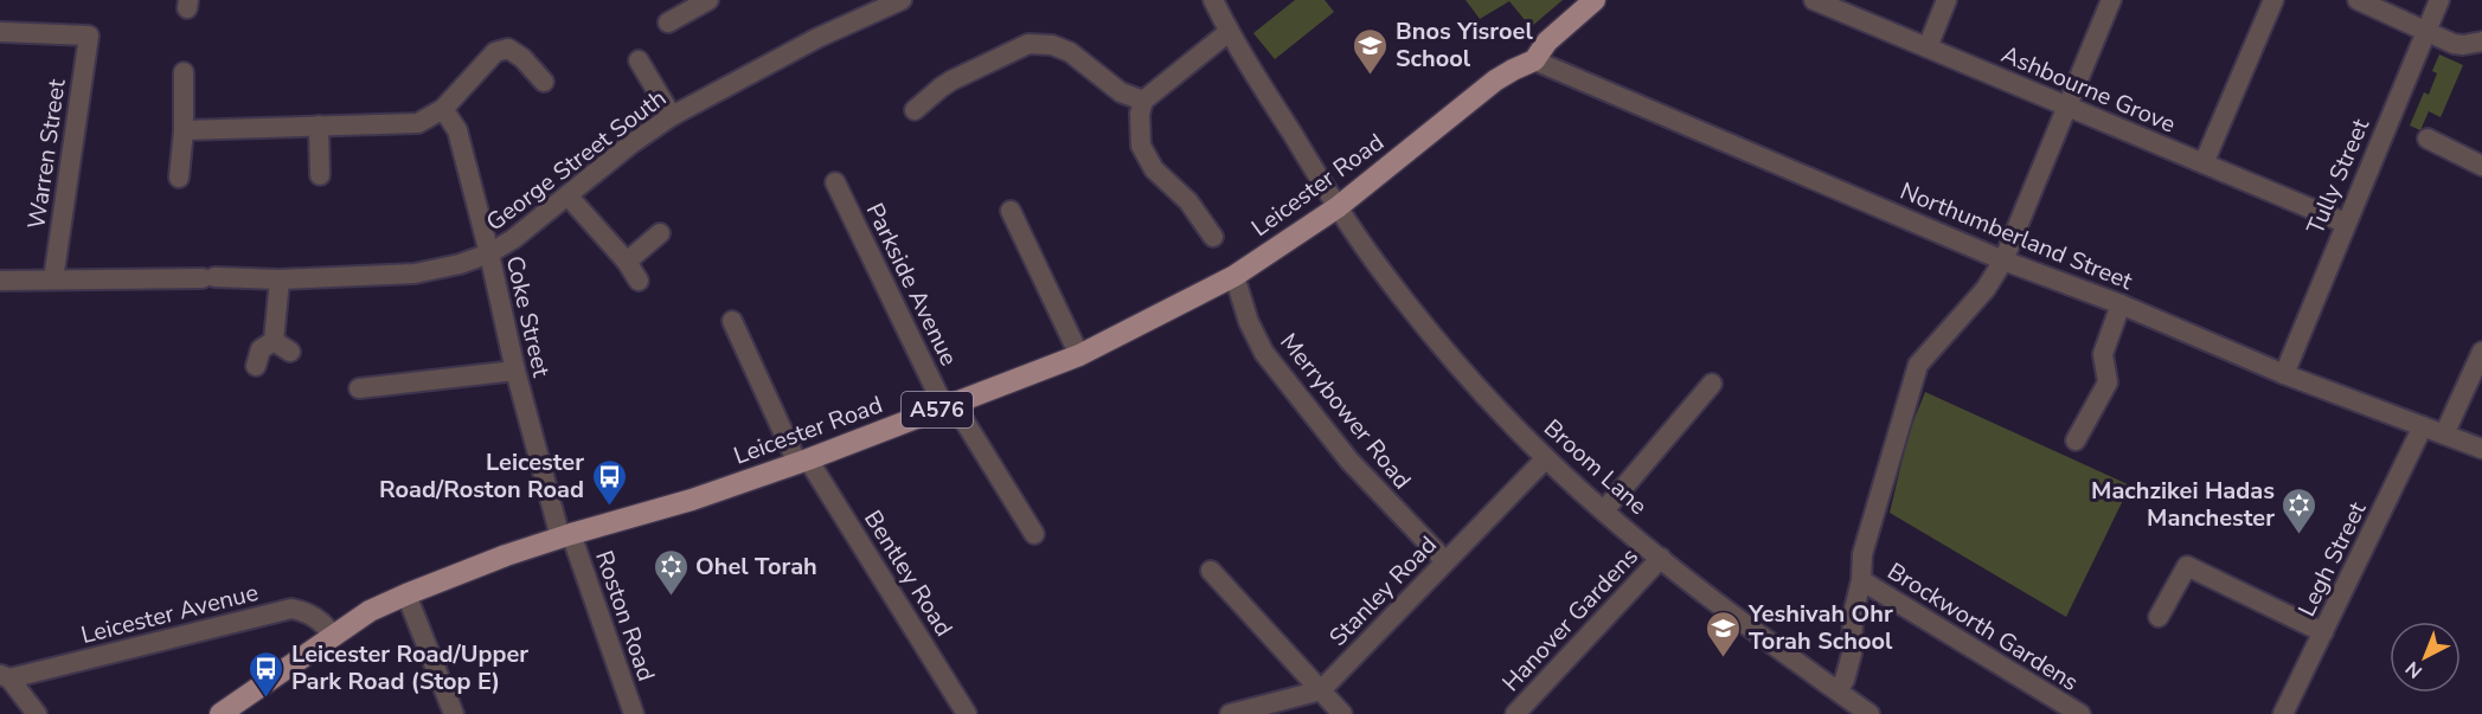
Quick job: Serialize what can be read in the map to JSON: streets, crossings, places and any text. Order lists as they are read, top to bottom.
{
  "streets": {
    "main road": ["Leicester Road", "A576"],
    "street": [
      "Ashbourne Grove",
      "Warren Street",
      "George Street South",
      "Tully Street",
      "Northumberland Street",
      "Parkside Avenue",
      "Coke Street",
      "Merrybower Road",
      "Broom Lane",
      "Legh Street",
      "Bentley Road",
      "Stanley Road",
      "Leicester Avenue",
      "Roston Road",
      "Hanover Gardens",
      "Brockworth Gardens"
    ]
  },
  "crossings": [
    ["Ashbourne Grove", "Tully Street"],
    ["Warren Street", "George Street South"],
    ["George Street South", "Coke Street"],
    ["Tully Street", "Northumberland Street"],
    ["Leicester Road", "Northumberland Street"],
    ["Leicester Road", "Parkside Avenue"],
    ["Leicester Road", "Coke Street"],
    ["Leicester Road", "Merrybower Road"],
    ["Leicester Road", "Broom Lane"],
    ["Leicester Road", "Bentley Road"],
    ["Leicester Road", "Leicester Avenue"],
    ["Leicester Road", "Roston Road"],
    ["Northumberland Street", "Legh Street"],
    ["Coke Street", "Roston Road"],
    ["Merrybower Road", "Stanley Road"],
    ["Broom Lane", "Stanley Road"],
    ["Broom Lane", "Hanover Gardens"]
  ],
  "places": {
    "school or university": ["Bnos Yisroel School", "Yeshivah Ohr Torah School"],
    "bus stop": ["Leicester Road/Roston Road", "Leicester Road/Upper Park Road (Stop E)"],
    "synagogue": ["Machzikei Hadas Manchester", "Ohel Torah"]
  },
  "north": "bottom left"
}
